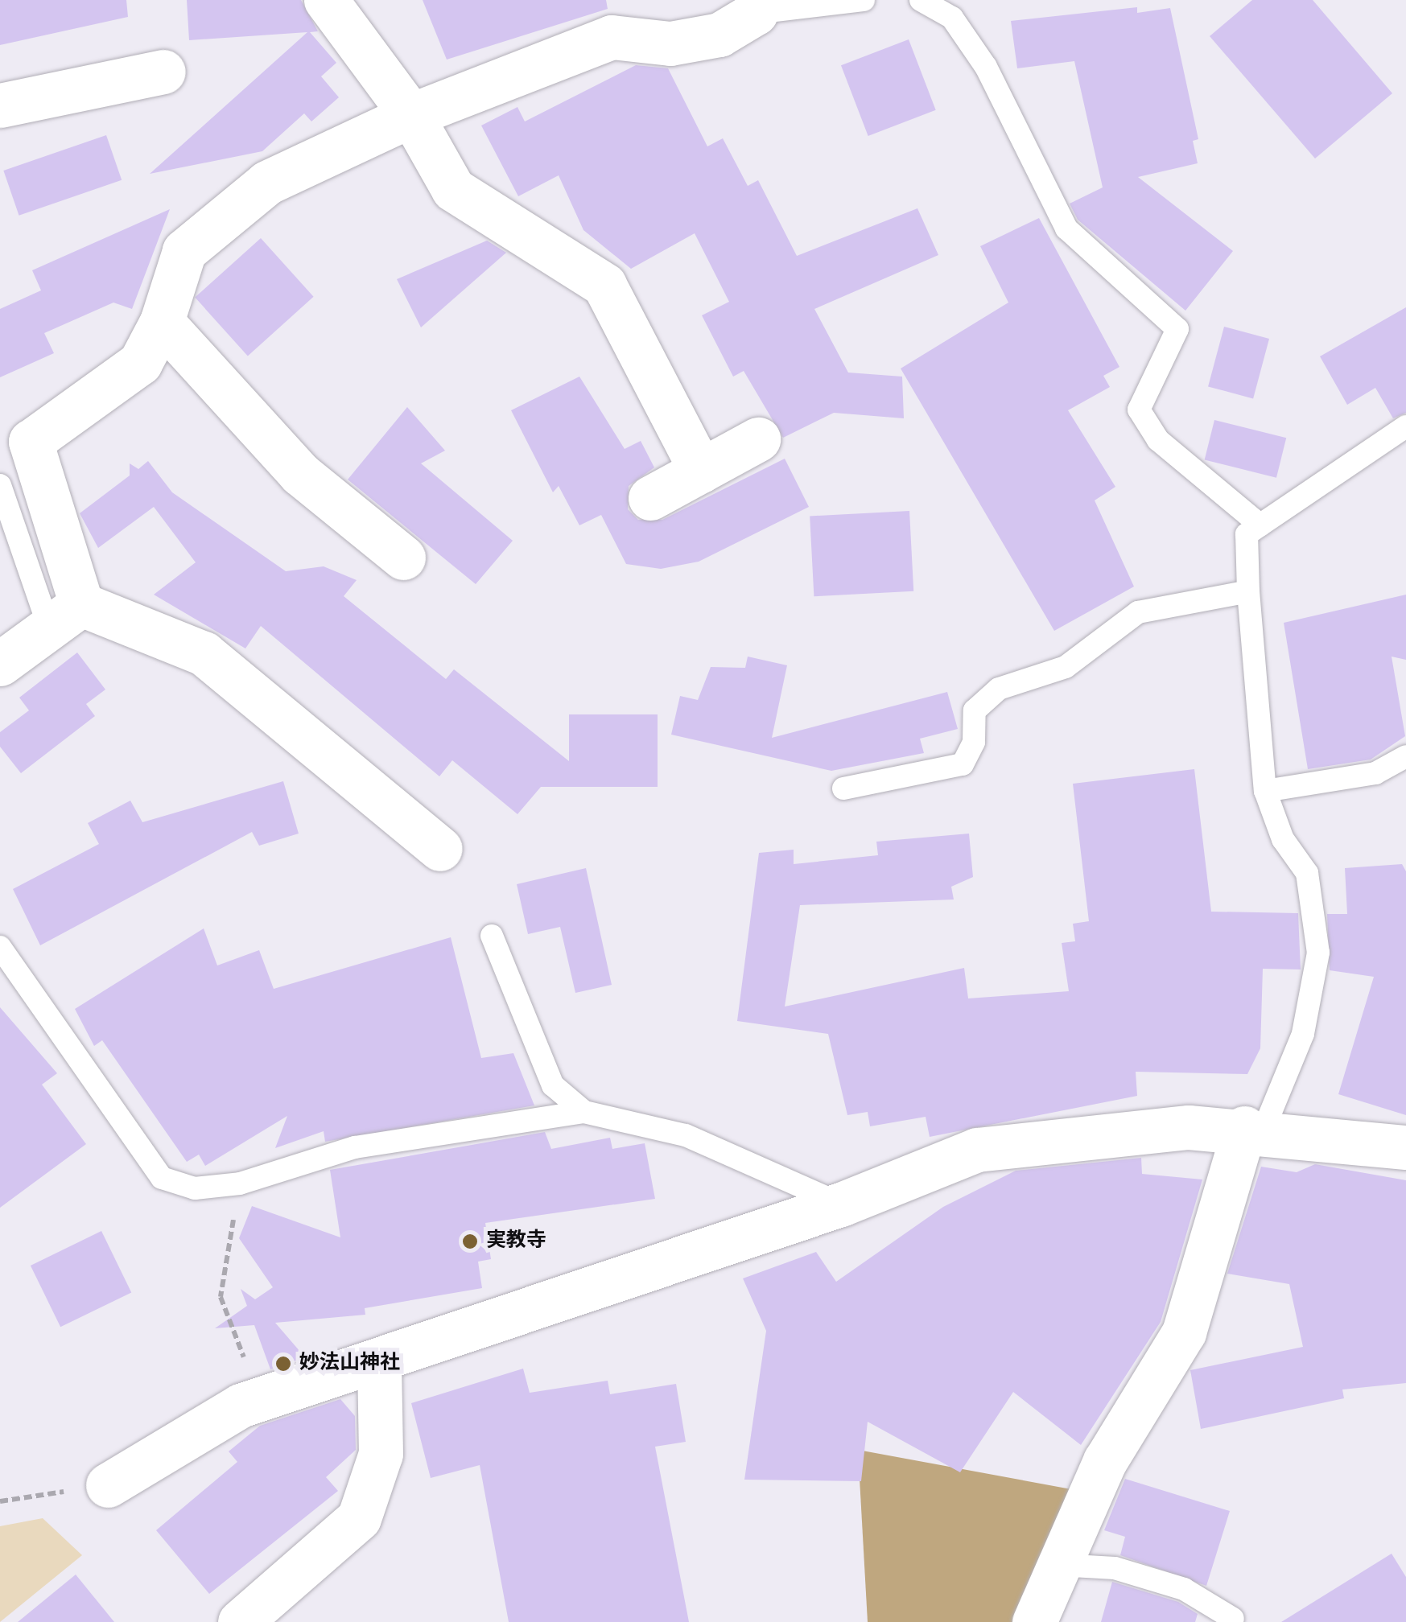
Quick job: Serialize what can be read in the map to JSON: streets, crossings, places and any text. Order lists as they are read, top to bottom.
{
  "places": ["実教寺", "妙法山神社"]
}
